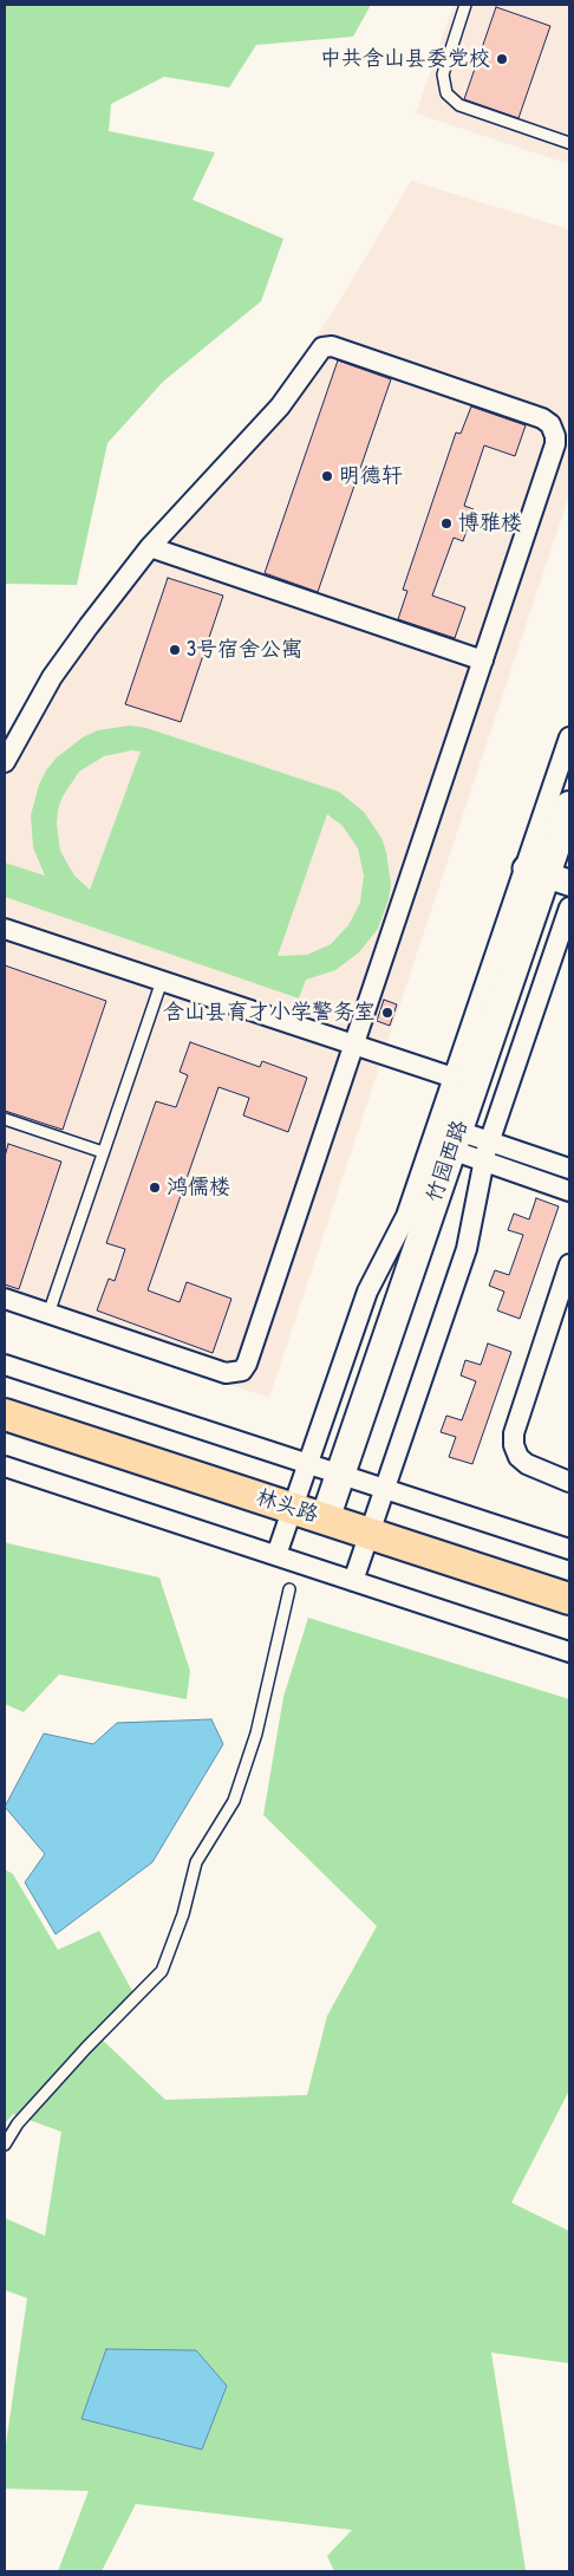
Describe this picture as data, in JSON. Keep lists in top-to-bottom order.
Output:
{
  "streets": {
    "main road": ["竹园西路", "林头路"]
  },
  "crossings": [
    ["竹园西路", "林头路"]
  ],
  "places": [
    "中共含山县委党校",
    "明德轩",
    "博雅楼",
    "3号宿舍公寓",
    "含山县育才小学警务室",
    "鸿儒楼"
  ]
}
